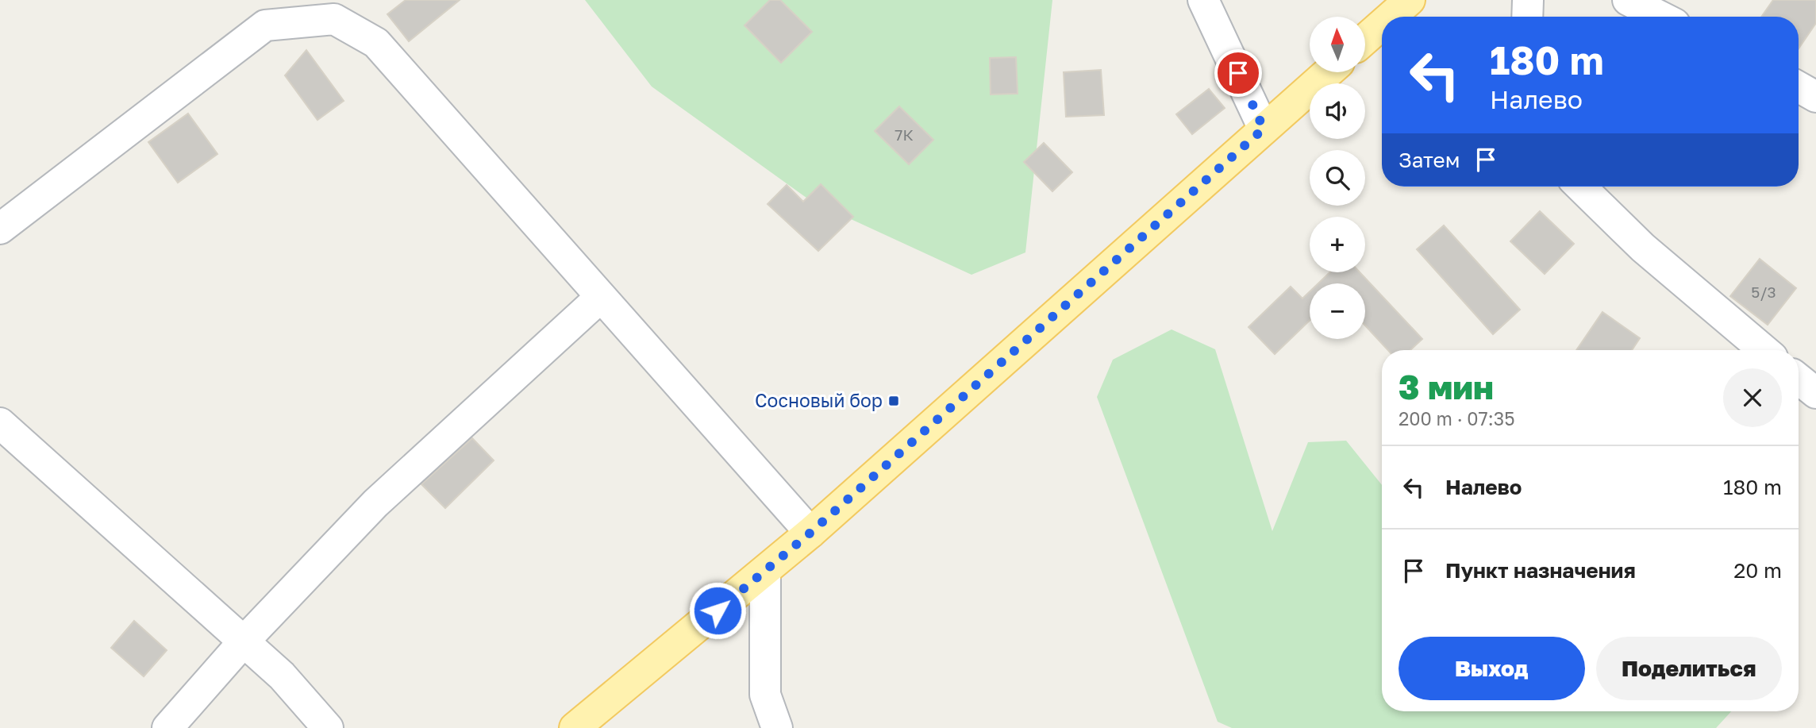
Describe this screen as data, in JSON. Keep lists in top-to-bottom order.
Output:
{
  "places": {
    "transit": ["Сосновый бор"]
  },
  "house_numbers": ["7К", "5/3"],
  "north": "top",
  "page": {
    "map_buttons": ["+", "−"],
    "turn": ["180 m", "Налево"],
    "then": "Затем",
    "heading": ["3 мин", "200 m · 07:35"],
    "list": [
      {
        "name": "Налево",
        "value": "180 m"
      },
      {
        "name": "Пункт назначения",
        "value": "20 m"
      }
    ],
    "buttons": ["Выход", "Поделиться"]
  }
}
